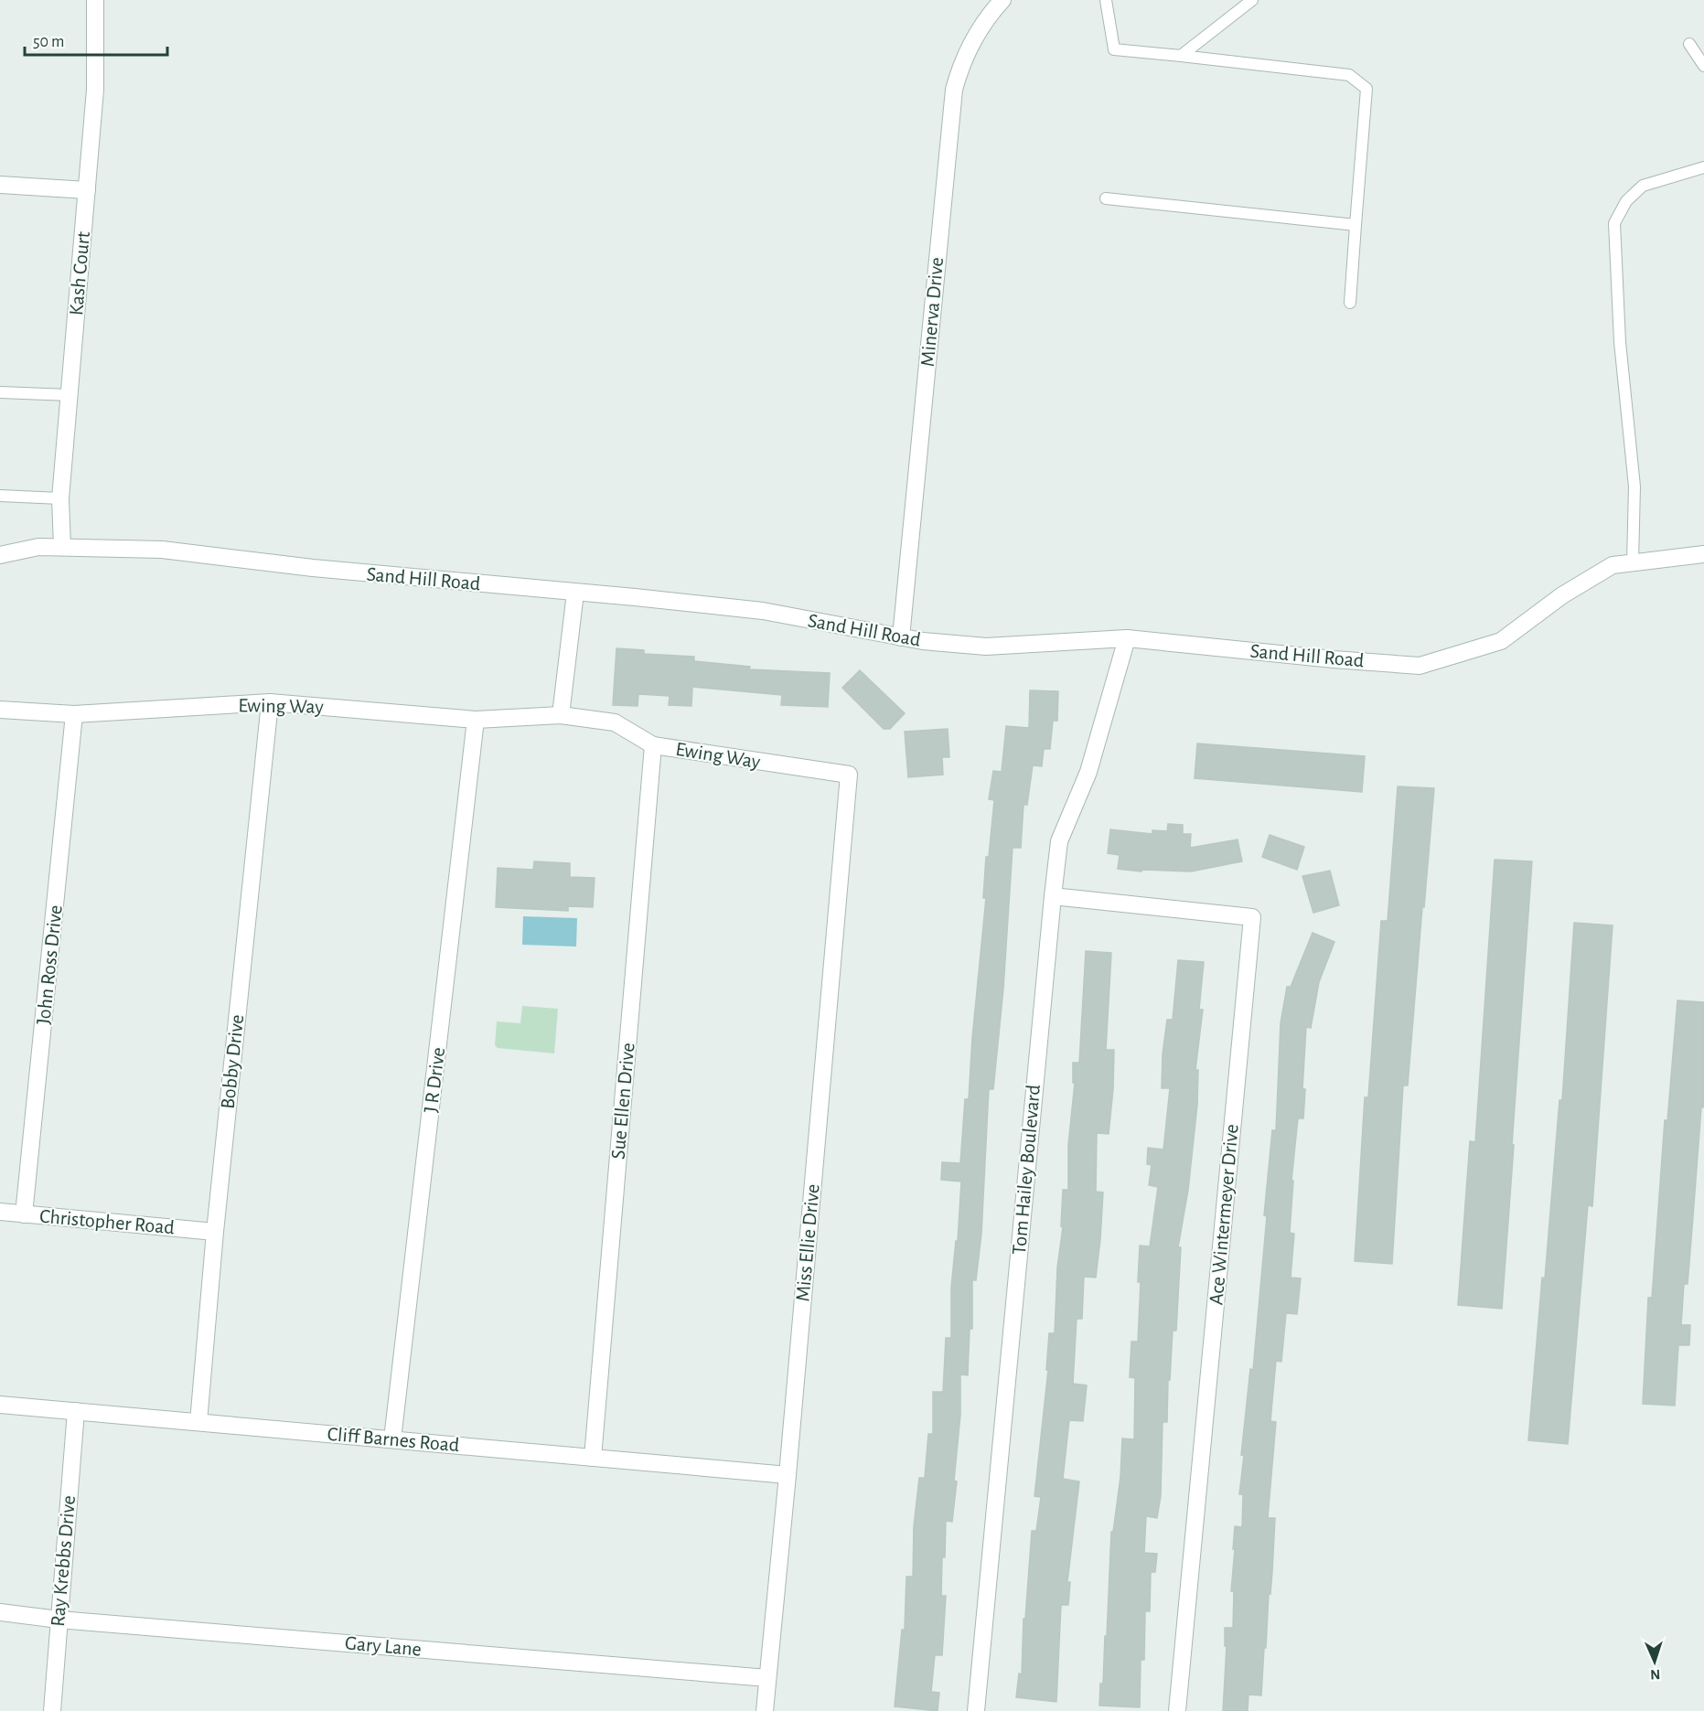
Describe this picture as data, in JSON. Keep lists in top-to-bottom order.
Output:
{
  "streets": {
    "street": [
      "Kash Court",
      "Minerva Drive",
      "Sand Hill Road",
      "Ewing Way",
      "John Ross Drive",
      "Bobby Drive",
      "J R Drive",
      "Sue Ellen Drive",
      "Tom Hailey Boulevard",
      "Ace Wintermeyer Drive",
      "Christopher Road",
      "Miss Ellie Drive",
      "Cliff Barnes Road",
      "Ray Krebbs Drive",
      "Gary Lane"
    ]
  },
  "crossings": [
    ["Kash Court", "Sand Hill Road"],
    ["Minerva Drive", "Sand Hill Road"],
    ["Sand Hill Road", "Tom Hailey Boulevard"],
    ["Ewing Way", "John Ross Drive"],
    ["Ewing Way", "Bobby Drive"],
    ["Ewing Way", "J R Drive"],
    ["Ewing Way", "Sue Ellen Drive"],
    ["Ewing Way", "Miss Ellie Drive"],
    ["John Ross Drive", "Christopher Road"],
    ["Bobby Drive", "Christopher Road"],
    ["Bobby Drive", "Cliff Barnes Road"],
    ["J R Drive", "Cliff Barnes Road"],
    ["Sue Ellen Drive", "Cliff Barnes Road"],
    ["Tom Hailey Boulevard", "Ace Wintermeyer Drive"],
    ["Miss Ellie Drive", "Cliff Barnes Road"],
    ["Miss Ellie Drive", "Gary Lane"],
    ["Cliff Barnes Road", "Ray Krebbs Drive"],
    ["Ray Krebbs Drive", "Gary Lane"]
  ],
  "scale_bar": "50 m",
  "north": "bottom"
}
